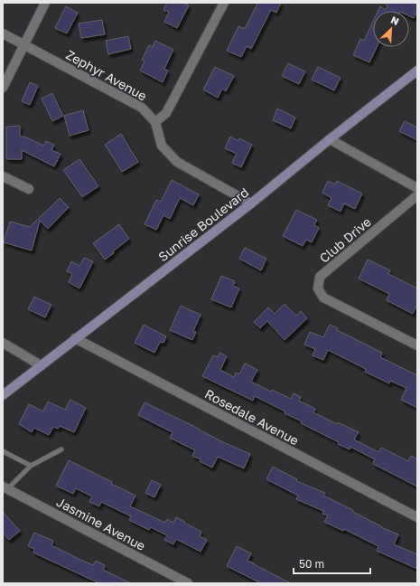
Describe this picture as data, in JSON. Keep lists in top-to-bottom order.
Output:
{
  "streets": {
    "street": [
      "Zephyr Avenue",
      "Sunrise Boulevard",
      "Club Drive",
      "Rosedale Avenue",
      "Jasmine Avenue"
    ]
  },
  "crossings": [
    ["Zephyr Avenue", "Sunrise Boulevard"],
    ["Sunrise Boulevard", "Rosedale Avenue"]
  ],
  "scale_bar": "50 m",
  "north": "top right"
}
